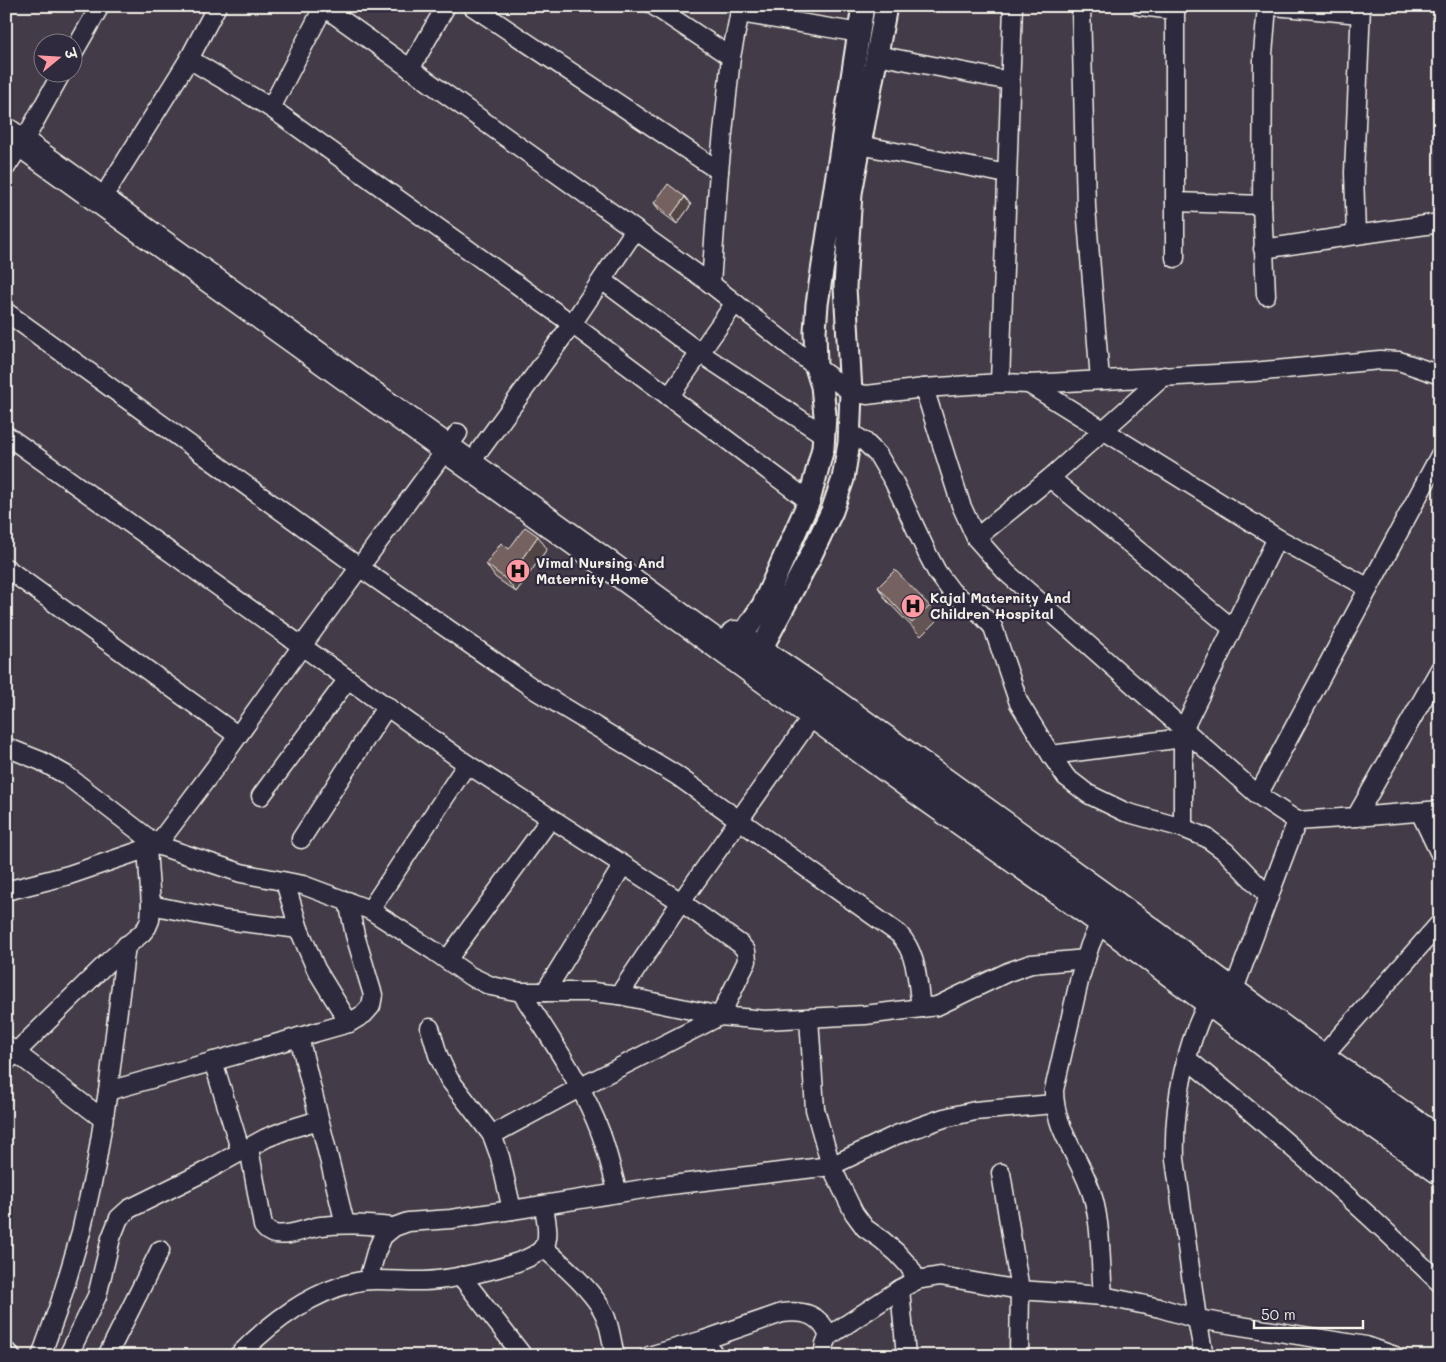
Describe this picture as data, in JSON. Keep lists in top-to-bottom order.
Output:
{
  "places": {
    "hospital": ["Vimal Nursing And Maternity Home", "Kajal Maternity And Children Hospital"]
  },
  "scale_bar": "50 m",
  "north": "right"
}
